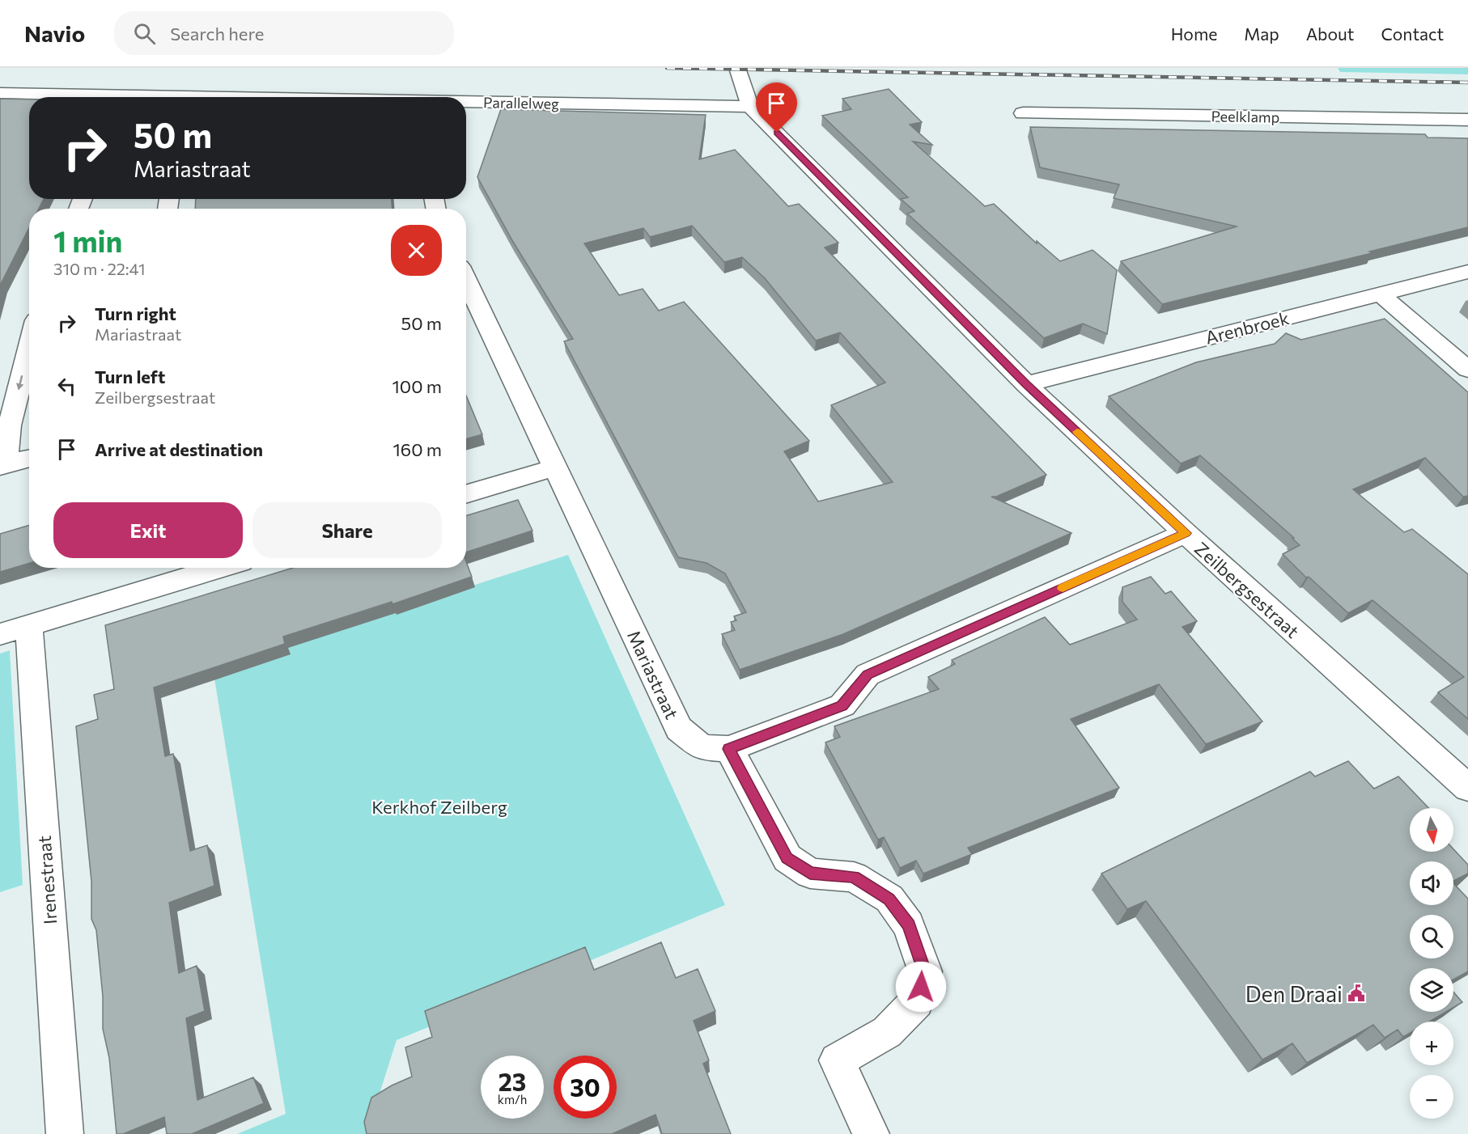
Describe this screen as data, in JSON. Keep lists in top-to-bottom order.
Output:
{
  "streets": {
    "street": [
      "Parallelweg",
      "Peelklamp",
      "Arenbroek",
      "Zeilbergsestraat",
      "Mariastraat",
      "Irenestraat"
    ]
  },
  "crossings": [
    ["Parallelweg", "Zeilbergsestraat"],
    ["Arenbroek", "Zeilbergsestraat"],
    ["Zeilbergsestraat", "Mariastraat"]
  ],
  "parks": ["Kerkhof Zeilberg"],
  "places": {
    "public building": ["Den Draai"]
  },
  "north": "bottom",
  "page": {
    "header": "Navio",
    "search": "Search here",
    "nav": [
      "Home",
      "Map",
      "About",
      "Contact"
    ],
    "turn": ["50 m", "Mariastraat"],
    "heading": ["1 min", "310 m · 22:41"],
    "list": [
      {
        "name": "Turn right",
        "note": "Mariastraat",
        "value": "50 m"
      },
      {
        "name": "Turn left",
        "note": "Zeilbergsestraat",
        "value": "100 m"
      },
      {
        "name": "Arrive at destination",
        "value": "160 m"
      }
    ],
    "buttons": ["Exit", "Share"],
    "map_buttons": ["+", "−"],
    "speed": "23 km/h",
    "limit": "30"
  }
}
